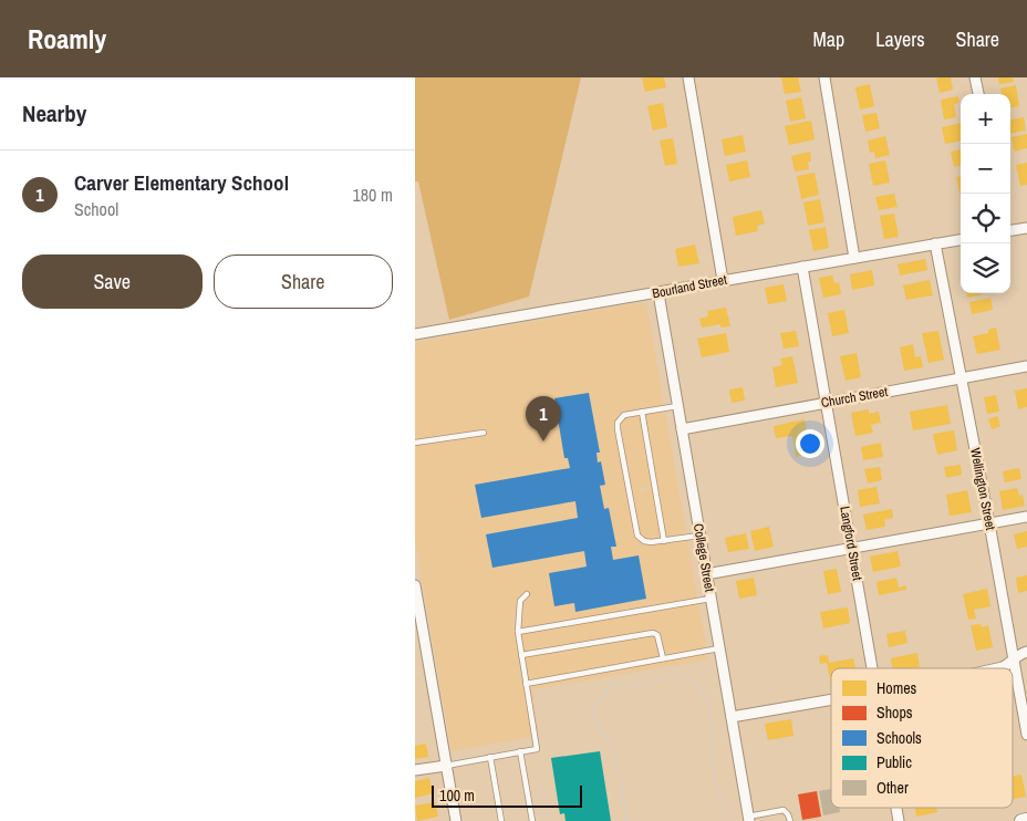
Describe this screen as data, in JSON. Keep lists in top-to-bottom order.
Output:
{
  "streets": {
    "street": [
      "Bourland Street",
      "Church Street",
      "Wellington Street",
      "Langford Street",
      "College Street"
    ]
  },
  "crossings": [
    ["Bourland Street", "Wellington Street"],
    ["Bourland Street", "Langford Street"],
    ["Bourland Street", "College Street"],
    ["Church Street", "Wellington Street"],
    ["Church Street", "Langford Street"],
    ["Church Street", "College Street"]
  ],
  "legend": [
    "Homes",
    "Shops",
    "Schools",
    "Public",
    "Other"
  ],
  "scale_bar": "100 m",
  "page": {
    "header": "Roamly",
    "nav": ["Map", "Layers", "Share"],
    "heading": "Nearby",
    "map_buttons": ["+", "−"],
    "list": [
      {
        "mark": "1",
        "name": "Carver Elementary School",
        "note": "School",
        "value": "180 m"
      }
    ],
    "buttons": ["Save", "Share"],
    "pins": "1",
    "scale": "100 m"
  }
}
